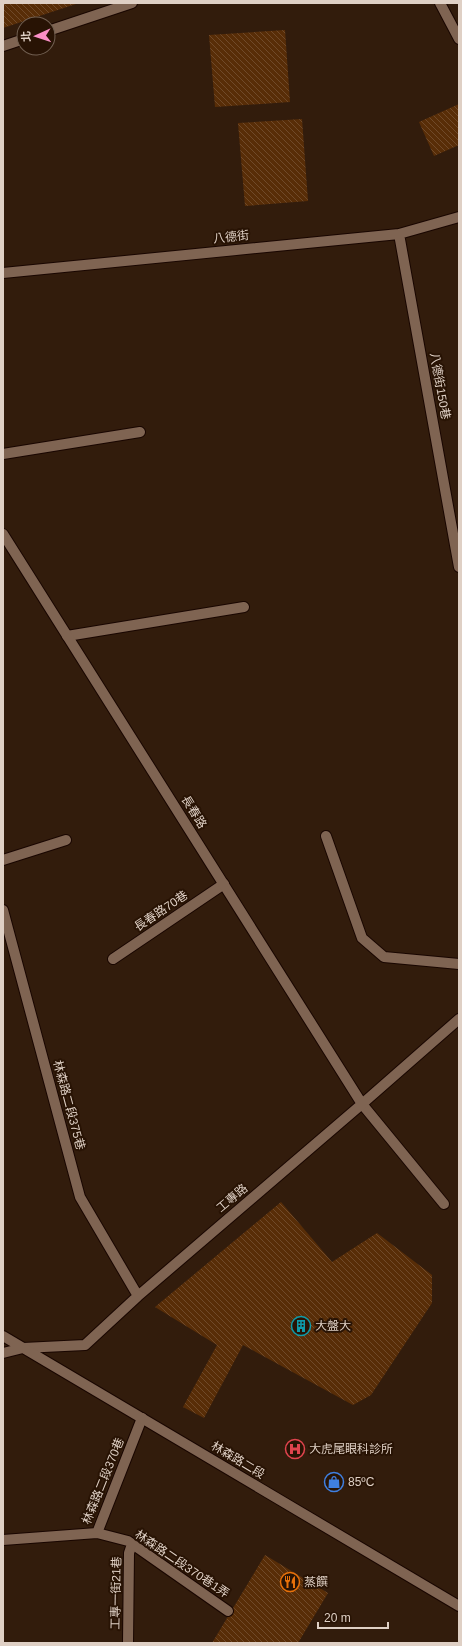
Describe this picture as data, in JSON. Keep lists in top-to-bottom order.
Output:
{
  "streets": {
    "street": [
      "八德街",
      "八德街150巷",
      "長春路",
      "長春路70巷",
      "林森路二段375巷",
      "工專路",
      "林森路二段",
      "林森路二段370巷",
      "林森路二段370巷1弄",
      "工專一街21巷"
    ]
  },
  "crossings": [
    ["八德街", "八德街150巷"],
    ["長春路", "長春路70巷"],
    ["長春路", "工專路"],
    ["林森路二段375巷", "工專路"],
    ["工專路", "林森路二段"],
    ["林森路二段", "林森路二段370巷"],
    ["林森路二段370巷", "林森路二段370巷1弄"],
    ["林森路二段370巷1弄", "工專一街21巷"]
  ],
  "places": {
    "building": ["大盤大"],
    "hospital": ["大虎尾眼科診所"],
    "shop": ["85ºC"],
    "restaurant": ["蒸饌"]
  },
  "scale_bar": "20 m",
  "north": "left"
}
